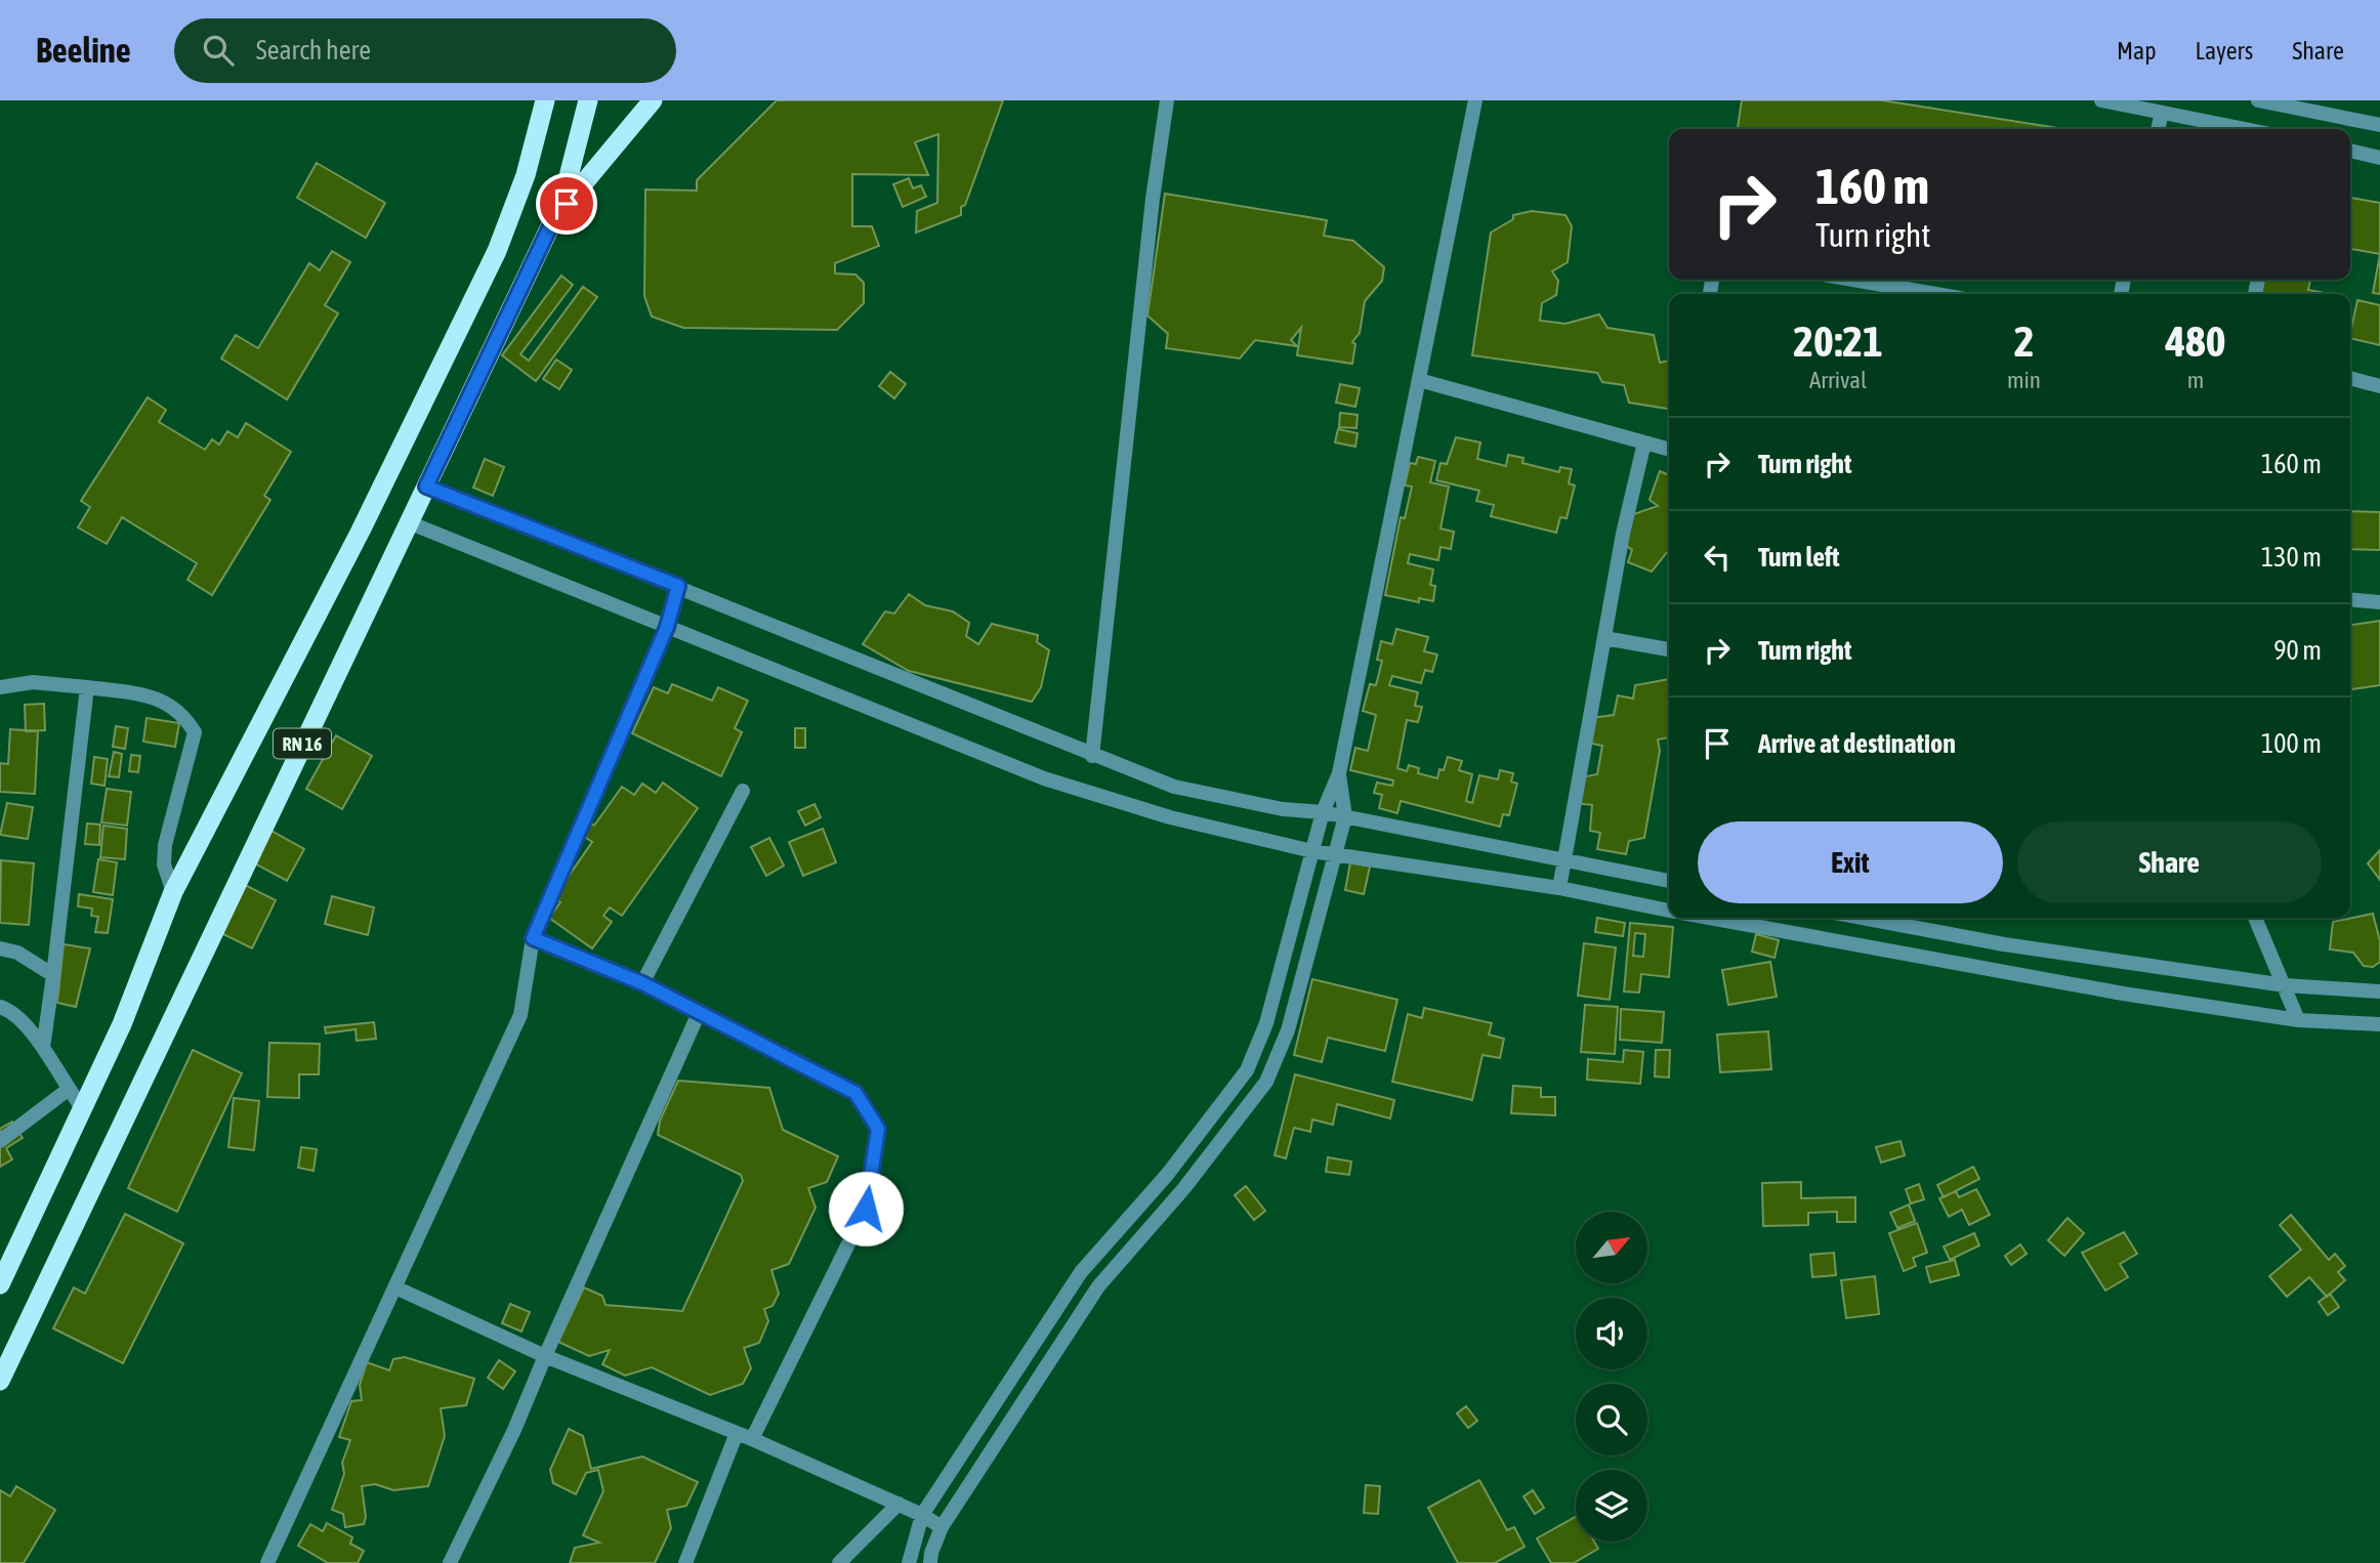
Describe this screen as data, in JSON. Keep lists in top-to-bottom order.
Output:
{
  "streets": {
    "highway": ["RN 16"]
  },
  "north": "top right",
  "page": {
    "header": "Beeline",
    "search": "Search here",
    "nav": ["Map", "Layers", "Share"],
    "turn": ["160 m", "Turn right"],
    "eta": [
      "20:21",
      "Arrival",
      "2",
      "min",
      "480",
      "m"
    ],
    "list": [
      {
        "name": "Turn right",
        "value": "160 m"
      },
      {
        "name": "Turn left",
        "value": "130 m"
      },
      {
        "name": "Turn right",
        "value": "90 m"
      },
      {
        "name": "Arrive at destination",
        "value": "100 m"
      }
    ],
    "buttons": ["Exit", "Share"]
  }
}
